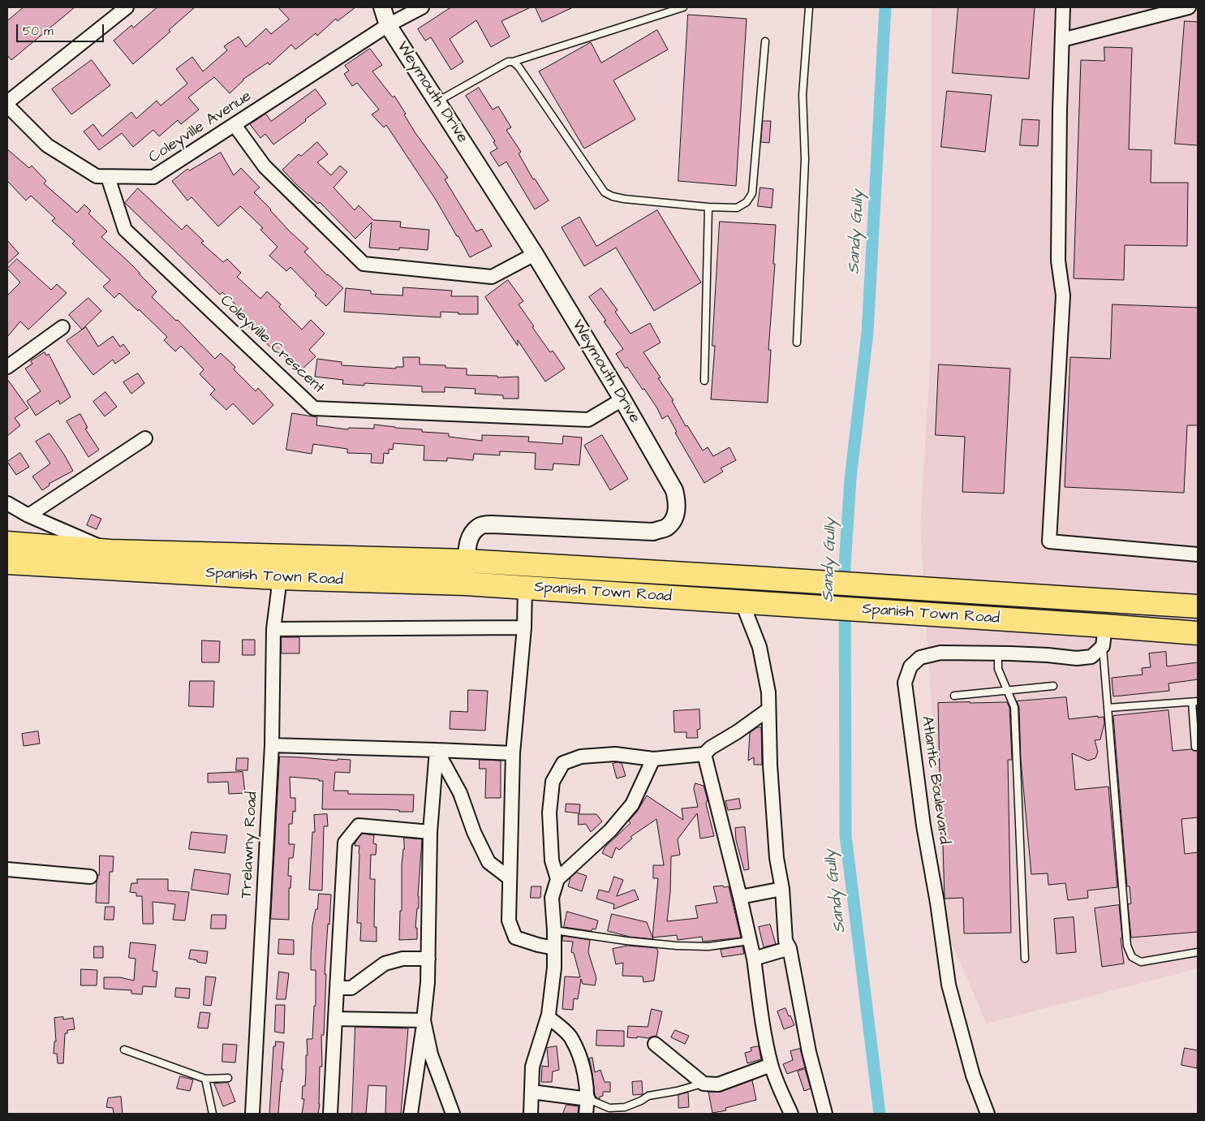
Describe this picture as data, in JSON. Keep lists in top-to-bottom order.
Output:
{
  "streets": {
    "highway": ["Spanish Town Road"],
    "street": [
      "Weymouth Drive",
      "Coleyville Avenue",
      "Coleyville Crescent",
      "Atlantic Boulevard",
      "Trelawny Road"
    ]
  },
  "crossings": [
    ["Weymouth Drive", "Coleyville Avenue"],
    ["Weymouth Drive", "Coleyville Crescent"],
    ["Weymouth Drive", "Spanish Town Road"],
    ["Coleyville Avenue", "Coleyville Crescent"],
    ["Spanish Town Road", "Atlantic Boulevard"],
    ["Spanish Town Road", "Trelawny Road"]
  ],
  "water": ["Sandy Gully"],
  "scale_bar": "50 m"
}
